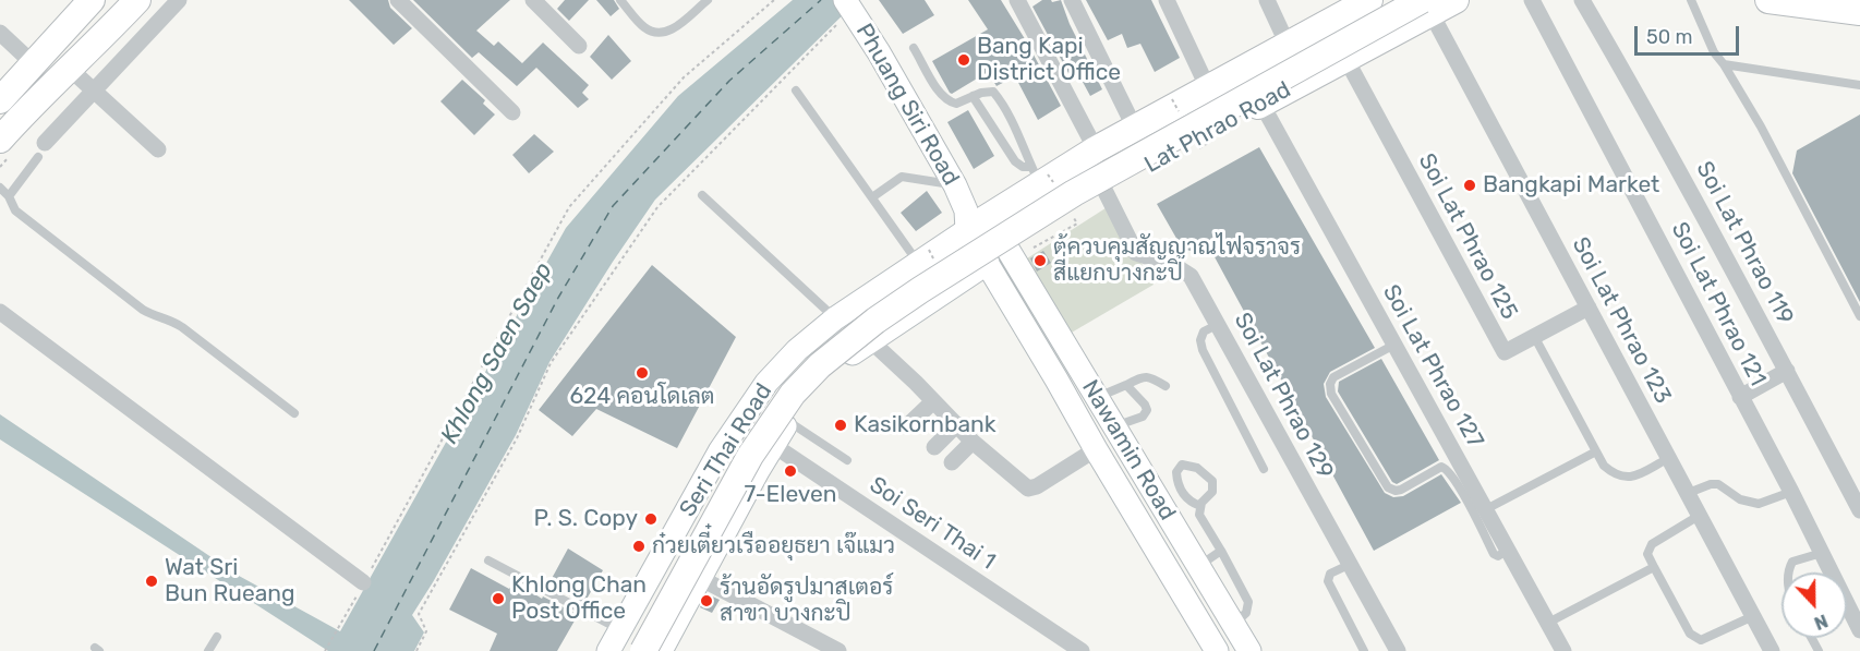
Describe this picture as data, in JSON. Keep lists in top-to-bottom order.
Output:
{
  "streets": {
    "main road": [
      "Phuang Siri Road",
      "Lat Phrao Road",
      "Seri Thai Road",
      "Nawamin Road"
    ],
    "street": [
      "Soi Lat Phrao 125",
      "Soi Lat Phrao 119",
      "Soi Lat Phrao 121",
      "Soi Lat Phrao 123",
      "Soi Lat Phrao 127",
      "Soi Lat Phrao 129",
      "Soi Seri Thai 1"
    ]
  },
  "crossings": [
    ["Phuang Siri Road", "Lat Phrao Road"],
    ["Phuang Siri Road", "Seri Thai Road"],
    ["Phuang Siri Road", "Nawamin Road"],
    ["Lat Phrao Road", "Soi Lat Phrao 125"],
    ["Lat Phrao Road", "Soi Lat Phrao 123"],
    ["Lat Phrao Road", "Soi Lat Phrao 127"],
    ["Lat Phrao Road", "Soi Lat Phrao 129"],
    ["Lat Phrao Road", "Seri Thai Road"],
    ["Lat Phrao Road", "Nawamin Road"],
    ["Soi Lat Phrao 125", "Soi Lat Phrao 123"],
    ["Seri Thai Road", "Nawamin Road"],
    ["Seri Thai Road", "Soi Seri Thai 1"]
  ],
  "water": ["Khlong Saen Saep"],
  "places": [
    "Bang Kapi District Office",
    "Bangkapi Market",
    "ตู้ควบคุมสัญญาณไฟจราจร สี่แยกบางกะปิ",
    "624 คอนโดเลต",
    "Kasikornbank",
    "7-Eleven",
    "P. S. Copy",
    "ก๋วยเตี๋ยวเรืออยุธยา เจ๊แมว",
    "Wat Sri Bun Rueang",
    "Khlong Chan Post Office",
    "ร้านอัดรูปมาสเตอร์ สาขา บางกะปิ"
  ],
  "scale_bar": "50 m",
  "north": "bottom"
}
